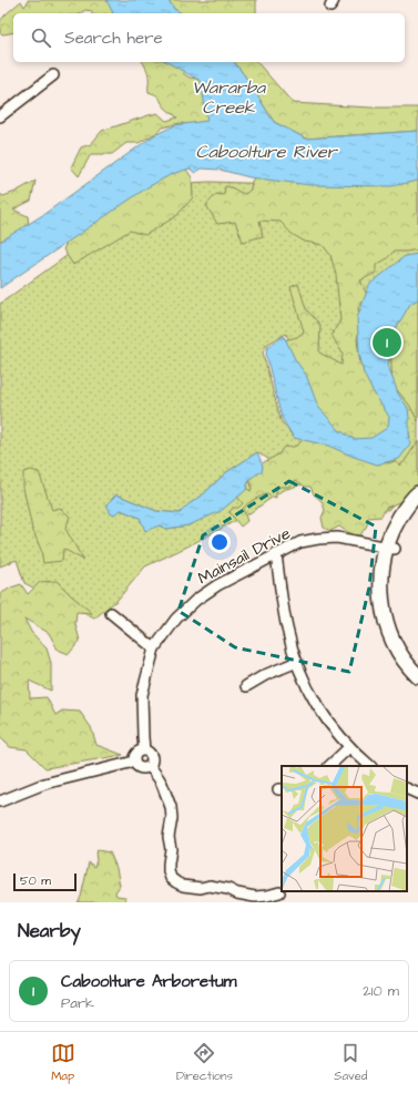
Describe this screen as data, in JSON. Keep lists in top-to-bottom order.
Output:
{
  "streets": {
    "street": ["Mainsail Drive"]
  },
  "water": ["Wararba Creek", "Caboolture River"],
  "scale_bar": "50 m",
  "page": {
    "search": "Search here",
    "pins": "1",
    "scale": "50 m",
    "heading": "Nearby",
    "list": [
      {
        "mark": "1",
        "name": "Caboolture Arboretum",
        "note": "Park",
        "value": "210 m"
      }
    ],
    "nav": ["Map", "Directions", "Saved"]
  }
}
